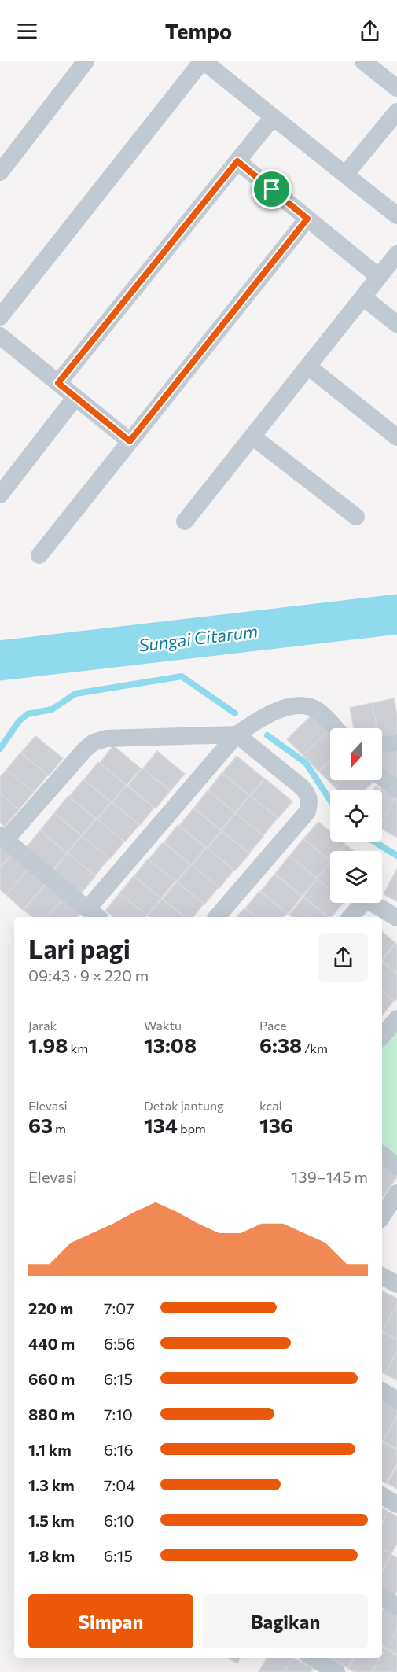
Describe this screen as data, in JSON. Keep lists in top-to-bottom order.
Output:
{
  "water": ["Sungai Citarum"],
  "north": "bottom",
  "page": {
    "header": "Tempo",
    "heading": ["Lari pagi", "09:43 · 9 × 220 m"],
    "stats": [
      ["Jarak", "1.98 km"],
      ["Waktu", "13:08"],
      ["Pace", "6:38 /km"],
      ["Elevasi", "63 m"],
      ["Detak jantung", "134 bpm"],
      ["kcal", "136"]
    ],
    "chart": ["Elevasi", "139–145 m"],
    "list": [
      {
        "name": "220 m",
        "note": "7:07"
      },
      {
        "name": "440 m",
        "note": "6:56"
      },
      {
        "name": "660 m",
        "note": "6:15"
      },
      {
        "name": "880 m",
        "note": "7:10"
      },
      {
        "name": "1.1 km",
        "note": "6:16"
      },
      {
        "name": "1.3 km",
        "note": "7:04"
      },
      {
        "name": "1.5 km",
        "note": "6:10"
      },
      {
        "name": "1.8 km",
        "note": "6:15"
      }
    ],
    "buttons": ["Simpan", "Bagikan"]
  }
}
